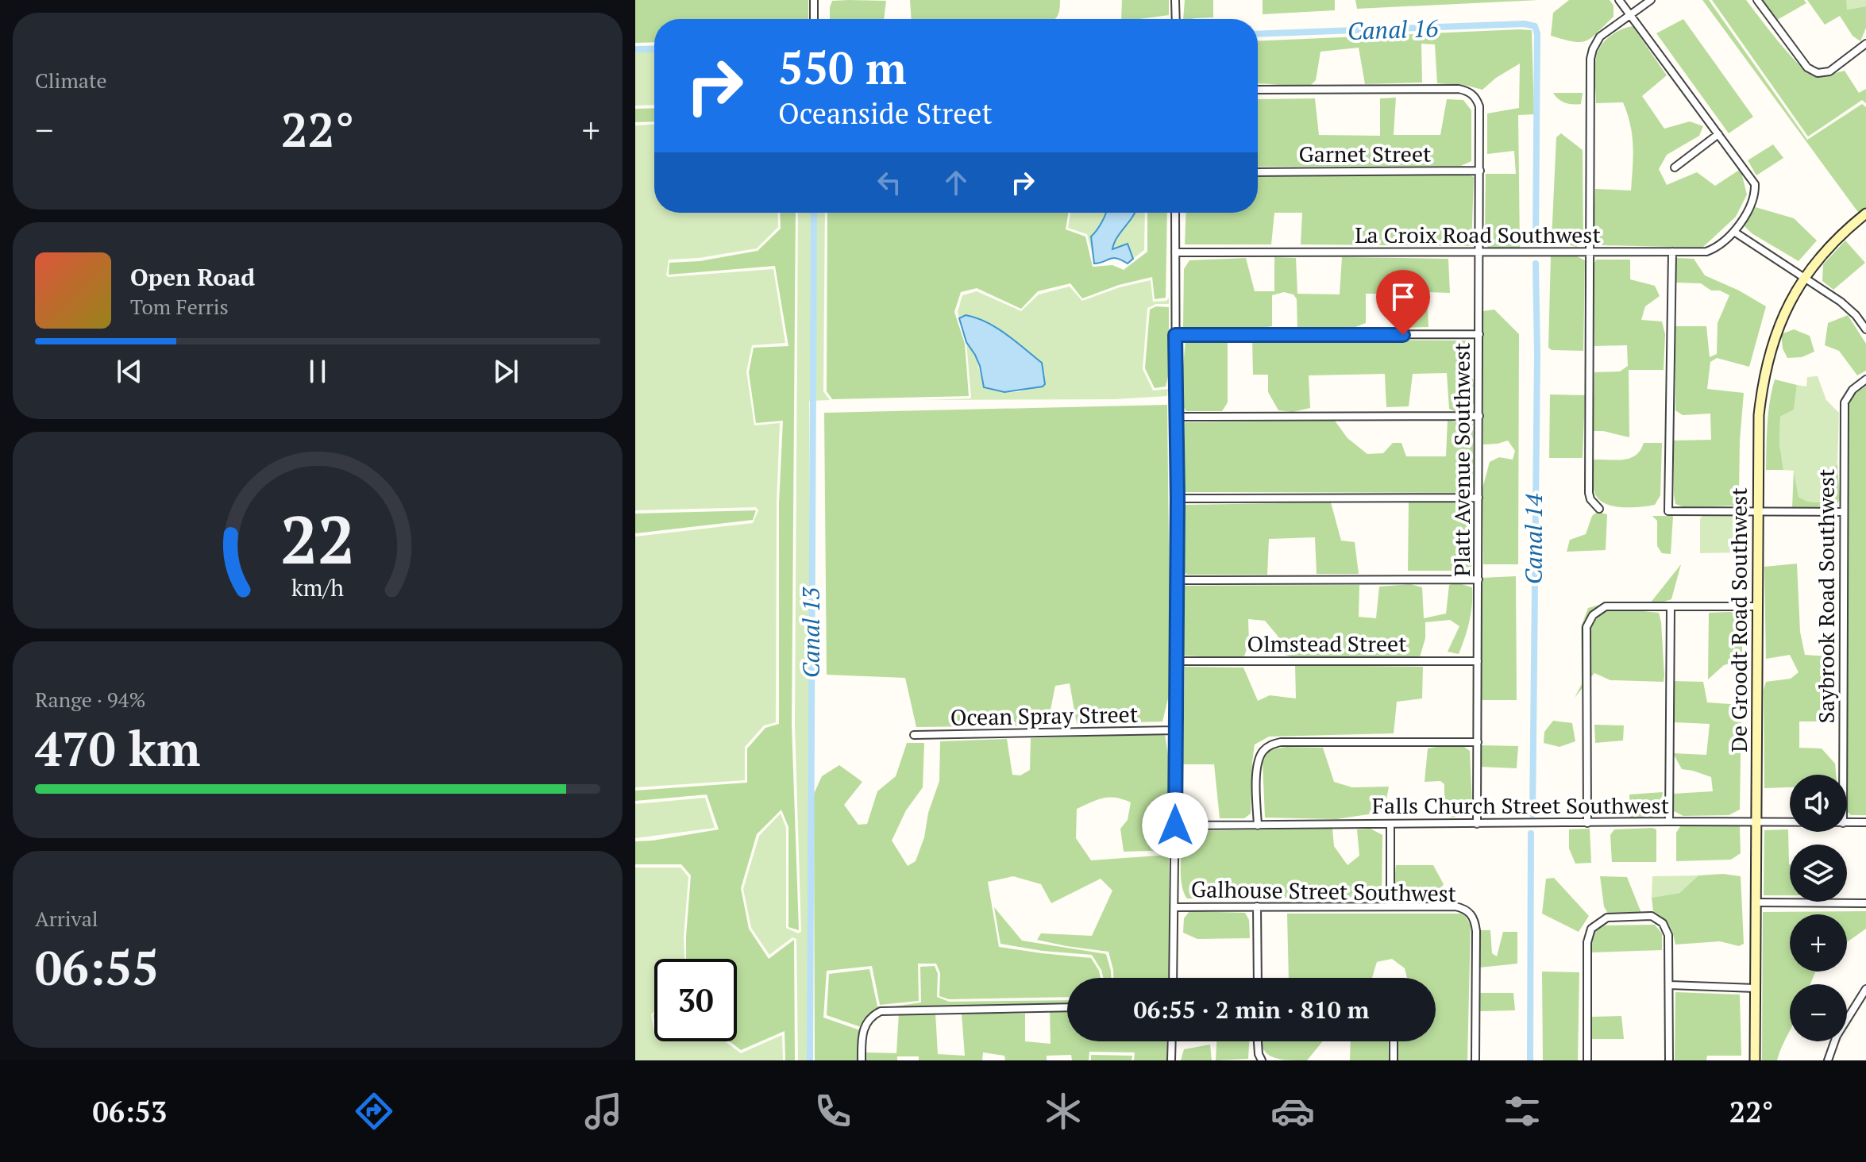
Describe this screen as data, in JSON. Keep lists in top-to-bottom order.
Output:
{
  "streets": {
    "street": [
      "Garnet Street",
      "La Croix Road Southwest",
      "Platt Avenue Southwest",
      "Saybrook Road Southwest",
      "De Groodt Road Southwest",
      "Olmstead Street",
      "Ocean Spray Street",
      "Falls Church Street Southwest",
      "Galhouse Street Southwest"
    ]
  },
  "crossings": [
    ["Garnet Street", "Platt Avenue Southwest"],
    ["La Croix Road Southwest", "Platt Avenue Southwest"],
    ["Platt Avenue Southwest", "Olmstead Street"],
    ["Platt Avenue Southwest", "Falls Church Street Southwest"],
    ["De Groodt Road Southwest", "Falls Church Street Southwest"]
  ],
  "water": ["Canal 16", "Canal 14", "Canal 13"],
  "page": {
    "tile": [
      "Climate",
      ["Range · 94%", "470 km"],
      ["Arrival", "06:55"]
    ],
    "turn": ["550 m", "Oceanside Street"],
    "heat": ["−", "22°", "+"],
    "song": ["Open Road", "Tom Ferris"],
    "map_buttons": ["+", "−"],
    "limit": "30",
    "trip": "06:55 · 2 min · 810 m",
    "tabs": ["06:53", "22°"],
    "gauge": ["22", "km/h"]
  }
}
